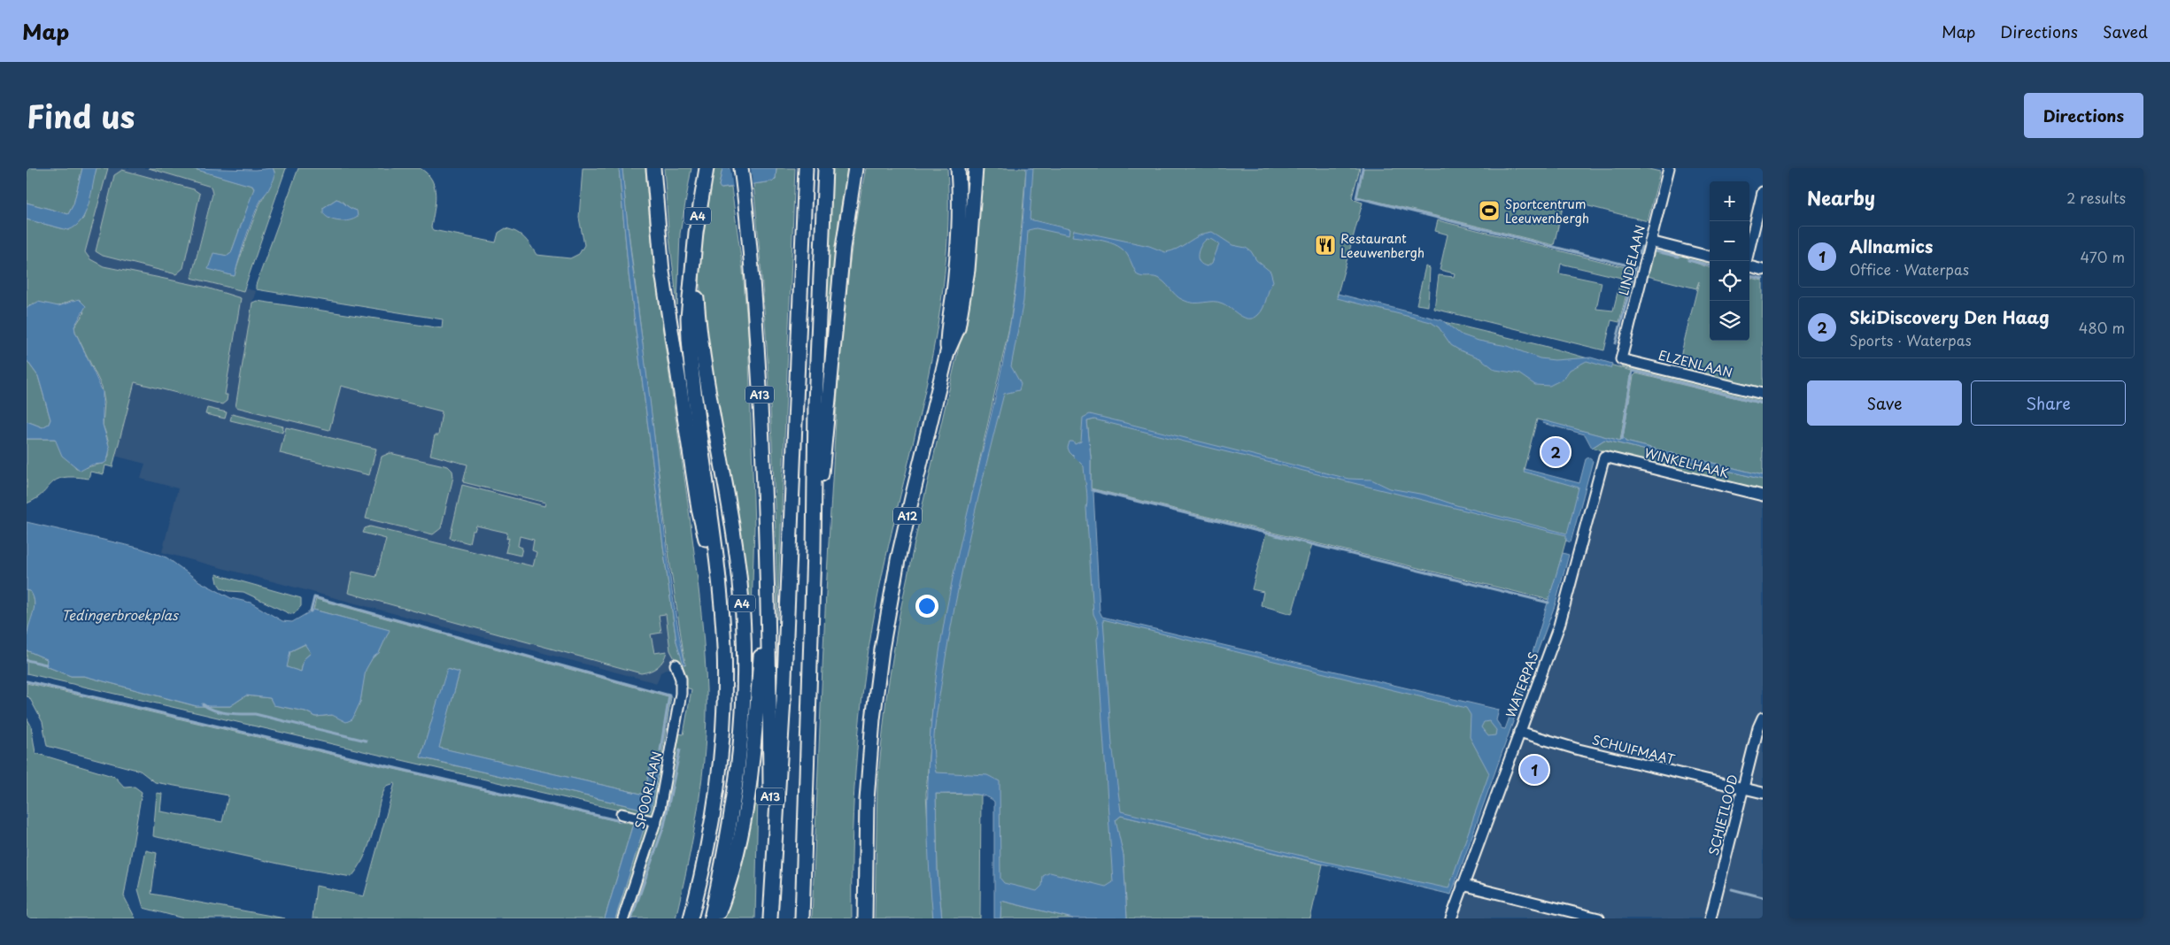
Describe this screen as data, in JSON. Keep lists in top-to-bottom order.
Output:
{
  "streets": {
    "highway": ["A4", "A13", "A12"],
    "street": [
      "LINDELAAN",
      "ELZENLAAN",
      "WINKELHAAK",
      "WATERPAS",
      "SCHUIFMAAT",
      "SPOORLAAN",
      "SCHIETLOOD"
    ]
  },
  "crossings": [
    ["A4", "A13"],
    ["LINDELAAN", "ELZENLAAN"],
    ["WINKELHAAK", "WATERPAS"],
    ["WATERPAS", "SCHUIFMAAT"],
    ["SCHUIFMAAT", "SCHIETLOOD"]
  ],
  "water": ["Tedingerbroekplas"],
  "places": {
    "sports": ["Sportcentrum Leeuwenbergh"],
    "restaurant": ["Restaurant Leeuwenbergh"]
  },
  "page": {
    "header": "Map",
    "nav": ["Map", "Directions", "Saved"],
    "title": "Find us",
    "buttons": [
      "Directions",
      ["Save", "Share"]
    ],
    "heading": ["Nearby", "2 results"],
    "map_buttons": ["+", "−"],
    "list": [
      {
        "mark": "1",
        "name": "Allnamics",
        "note": "Office · Waterpas",
        "value": "470 m"
      },
      {
        "mark": "2",
        "name": "SkiDiscovery Den Haag",
        "note": "Sports · Waterpas",
        "value": "480 m"
      }
    ],
    "pins": ["2", "1"]
  }
}
